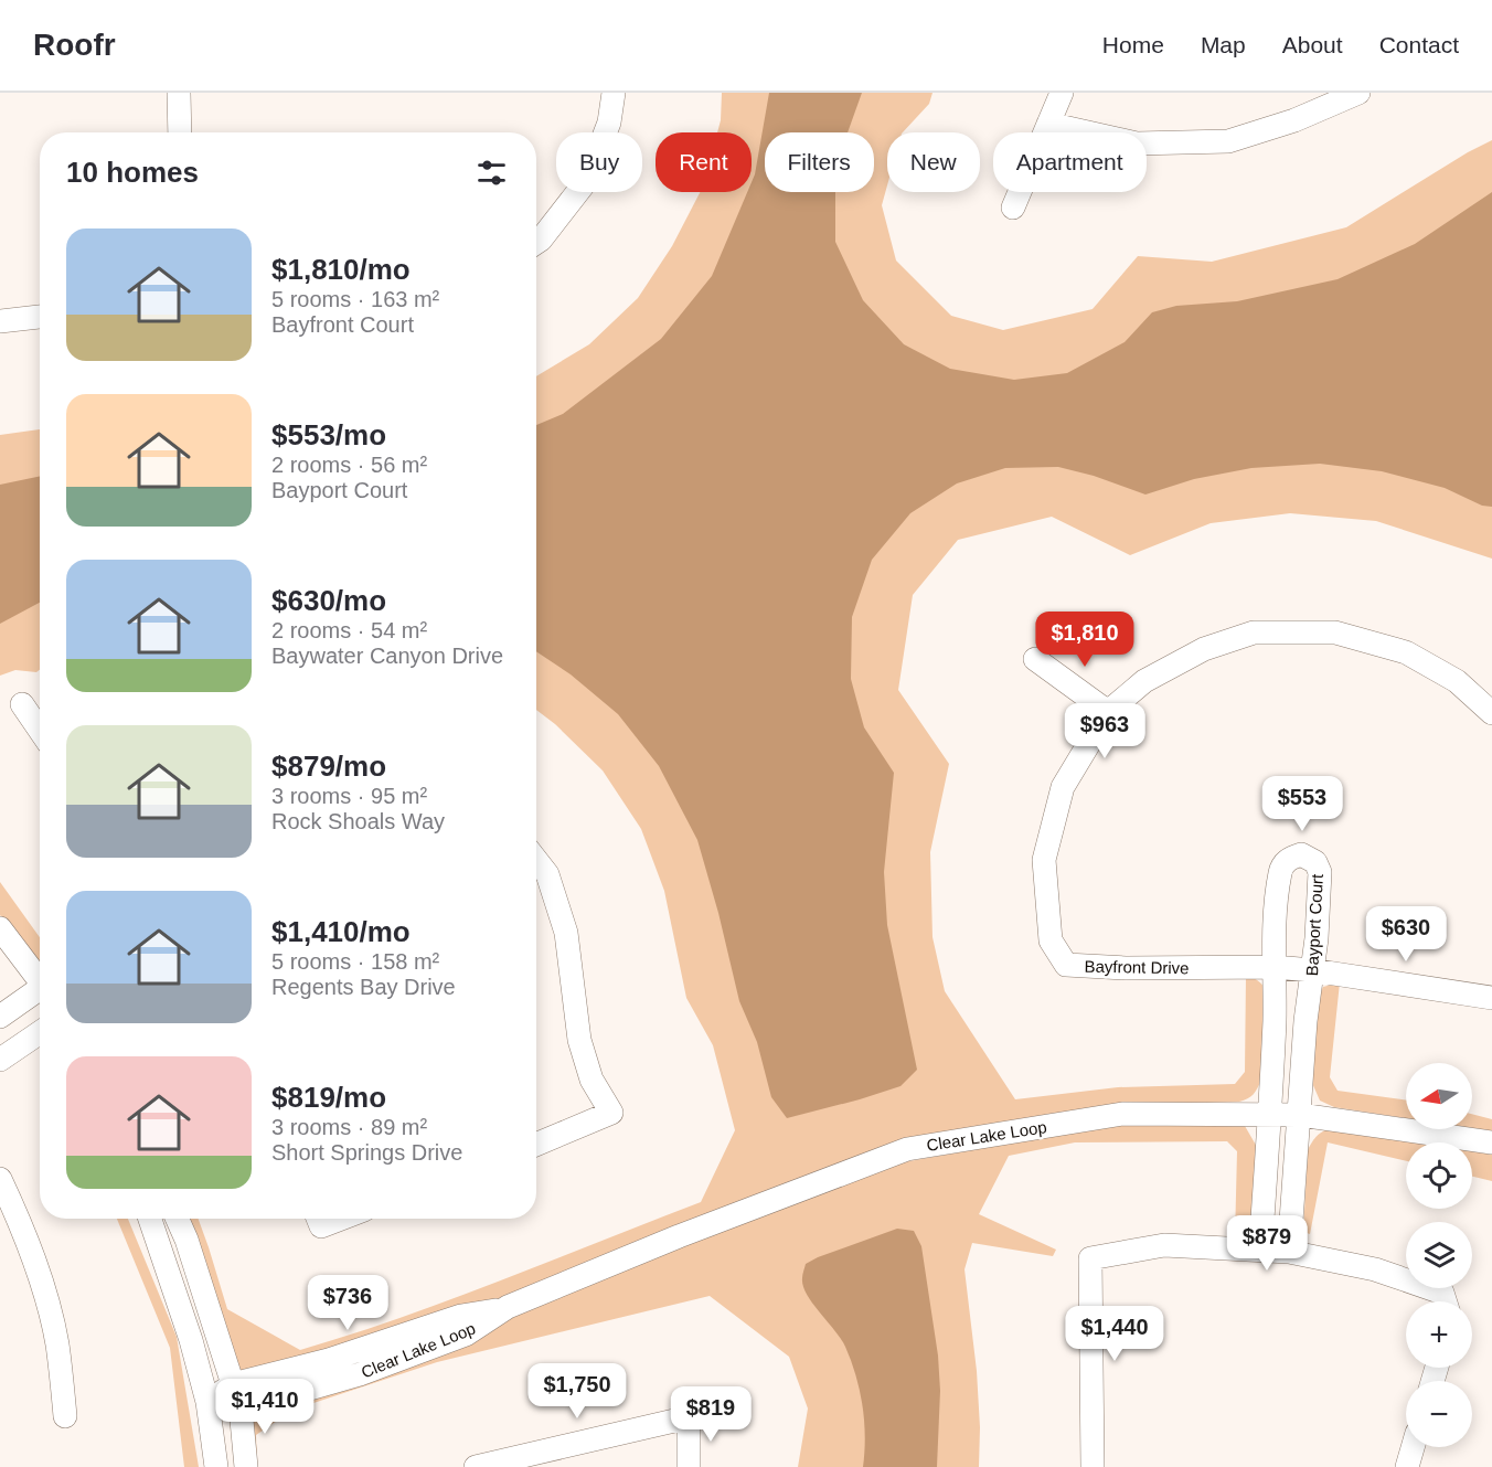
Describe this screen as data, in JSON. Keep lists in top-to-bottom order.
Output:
{
  "streets": {
    "street": ["Bayport Court", "Bayfront Drive", "Clear Lake Loop"]
  },
  "crossings": [
    ["Bayport Court", "Bayfront Drive"],
    ["Bayport Court", "Clear Lake Loop"]
  ],
  "north": "left",
  "page": {
    "header": "Roofr",
    "nav": [
      "Home",
      "Map",
      "About",
      "Contact"
    ],
    "chip": [
      "Buy",
      "Rent",
      "Filters",
      "New",
      "Apartment"
    ],
    "heading": "10 homes",
    "list": [
      {
        "name": "$1,810/mo",
        "note": "5 rooms · 163 m² · Bayfront Court"
      },
      {
        "name": "$553/mo",
        "note": "2 rooms · 56 m² · Bayport Court"
      },
      {
        "name": "$630/mo",
        "note": "2 rooms · 54 m² · Baywater Canyon Drive"
      },
      {
        "name": "$879/mo",
        "note": "3 rooms · 95 m² · Rock Shoals Way"
      },
      {
        "name": "$1,410/mo",
        "note": "5 rooms · 158 m² · Regents Bay Drive"
      },
      {
        "name": "$819/mo",
        "note": "3 rooms · 89 m² · Short Springs Drive"
      }
    ],
    "price": [
      "$1,810",
      "$963",
      "$553",
      "$630",
      "$879",
      "$736",
      "$1,440",
      "$1,750",
      "$1,410",
      "$819"
    ],
    "map_buttons": ["+", "−"]
  }
}
